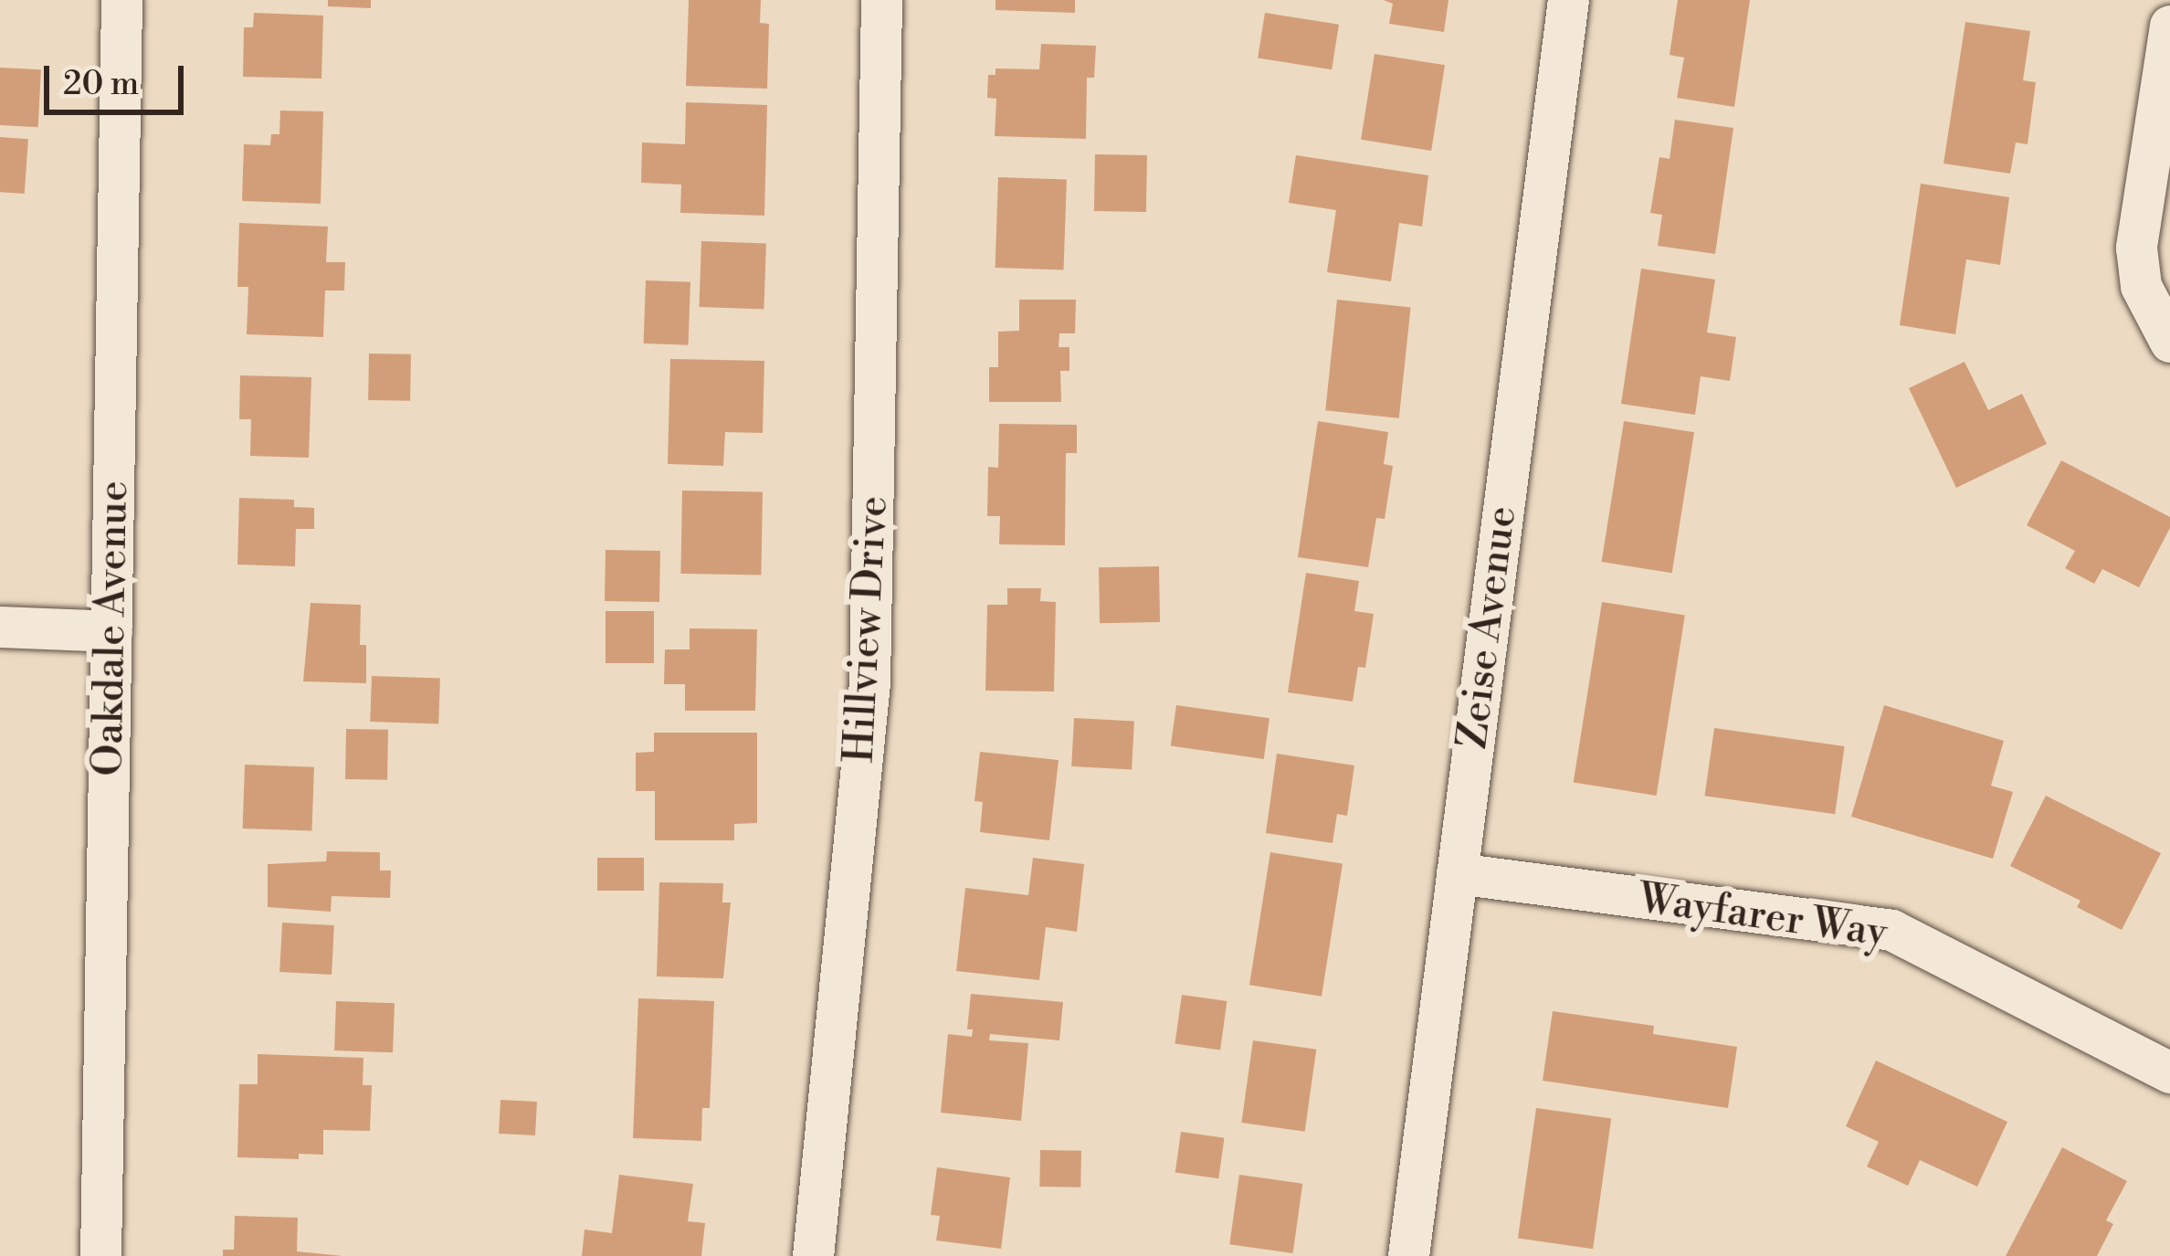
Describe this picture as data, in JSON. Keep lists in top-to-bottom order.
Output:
{
  "streets": {
    "street": [
      "Zeise Avenue",
      "Oakdale Avenue",
      "Hillview Drive",
      "Wayfarer Way"
    ]
  },
  "crossings": [
    ["Zeise Avenue", "Wayfarer Way"]
  ],
  "scale_bar": "20 m"
}
